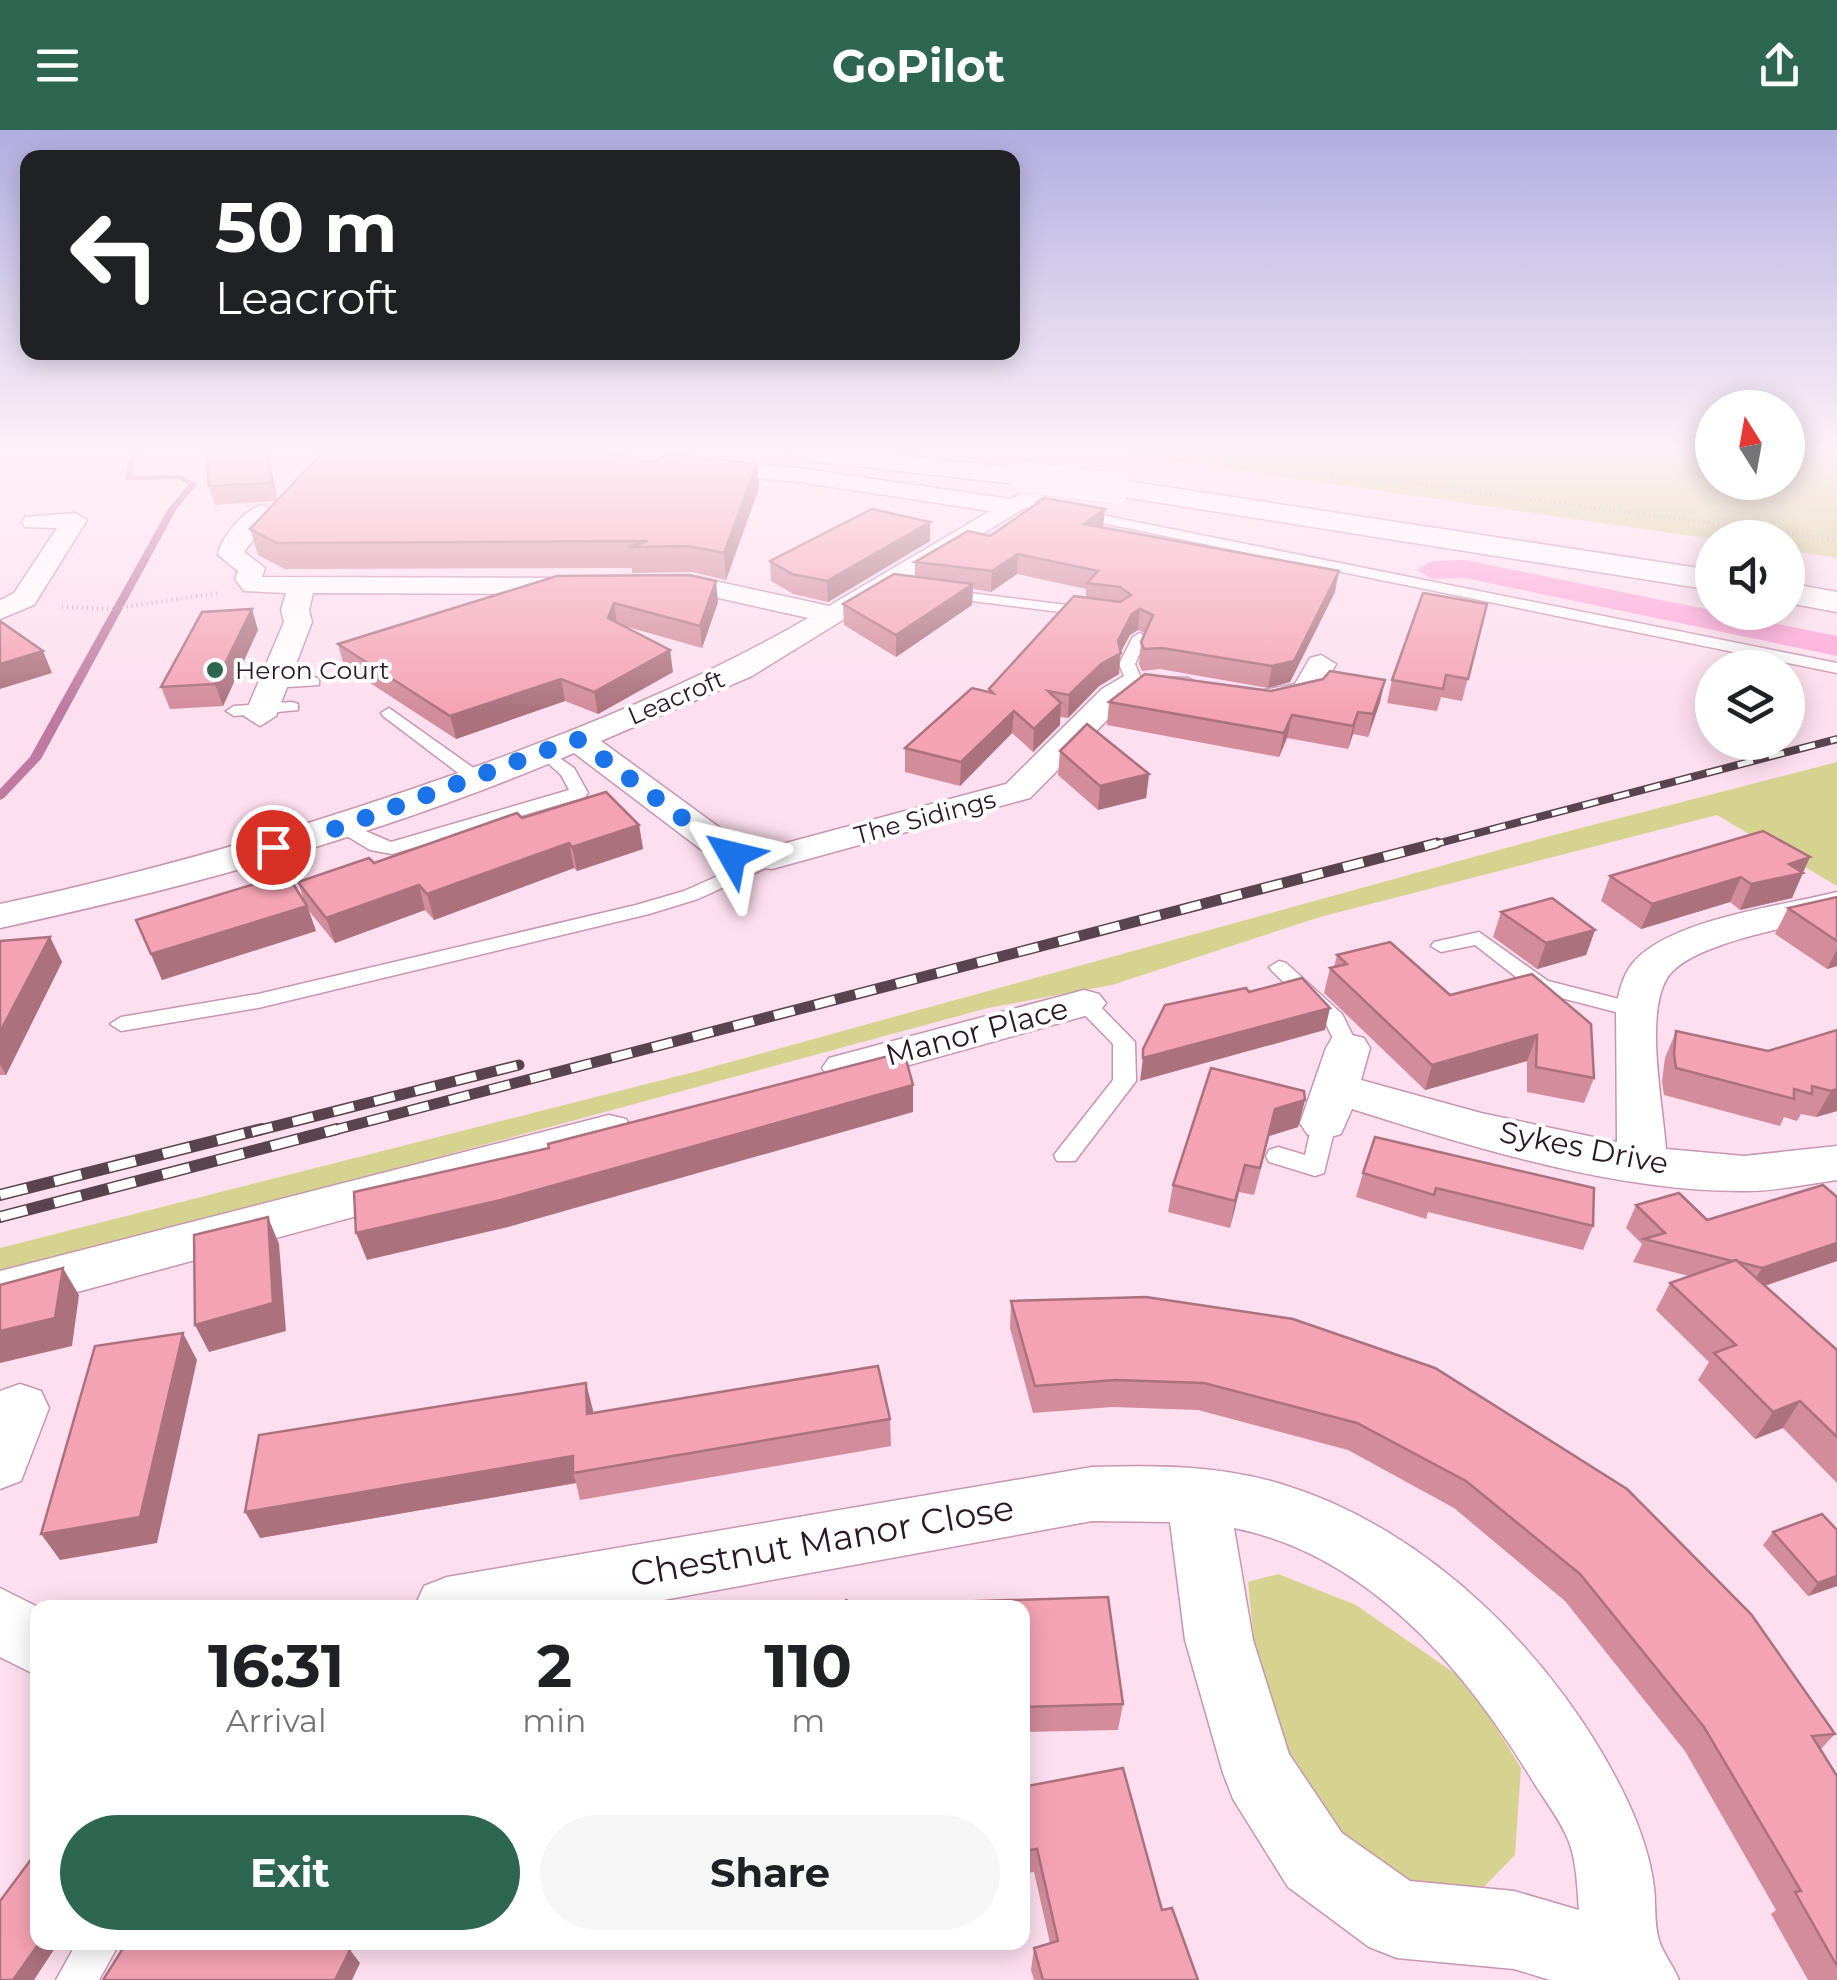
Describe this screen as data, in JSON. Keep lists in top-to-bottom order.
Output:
{
  "streets": {
    "street": [
      "Leacroft",
      "The Sidings",
      "Manor Place",
      "Sykes Drive",
      "Chestnut Manor Close"
    ]
  },
  "crossings": [
    ["Leacroft", "The Sidings"]
  ],
  "places": ["Heron Court"],
  "north": "top",
  "page": {
    "header": "GoPilot",
    "turn": ["50 m", "Leacroft"],
    "eta": [
      "16:31",
      "Arrival",
      "2",
      "min",
      "110",
      "m"
    ],
    "buttons": ["Exit", "Share"]
  }
}
